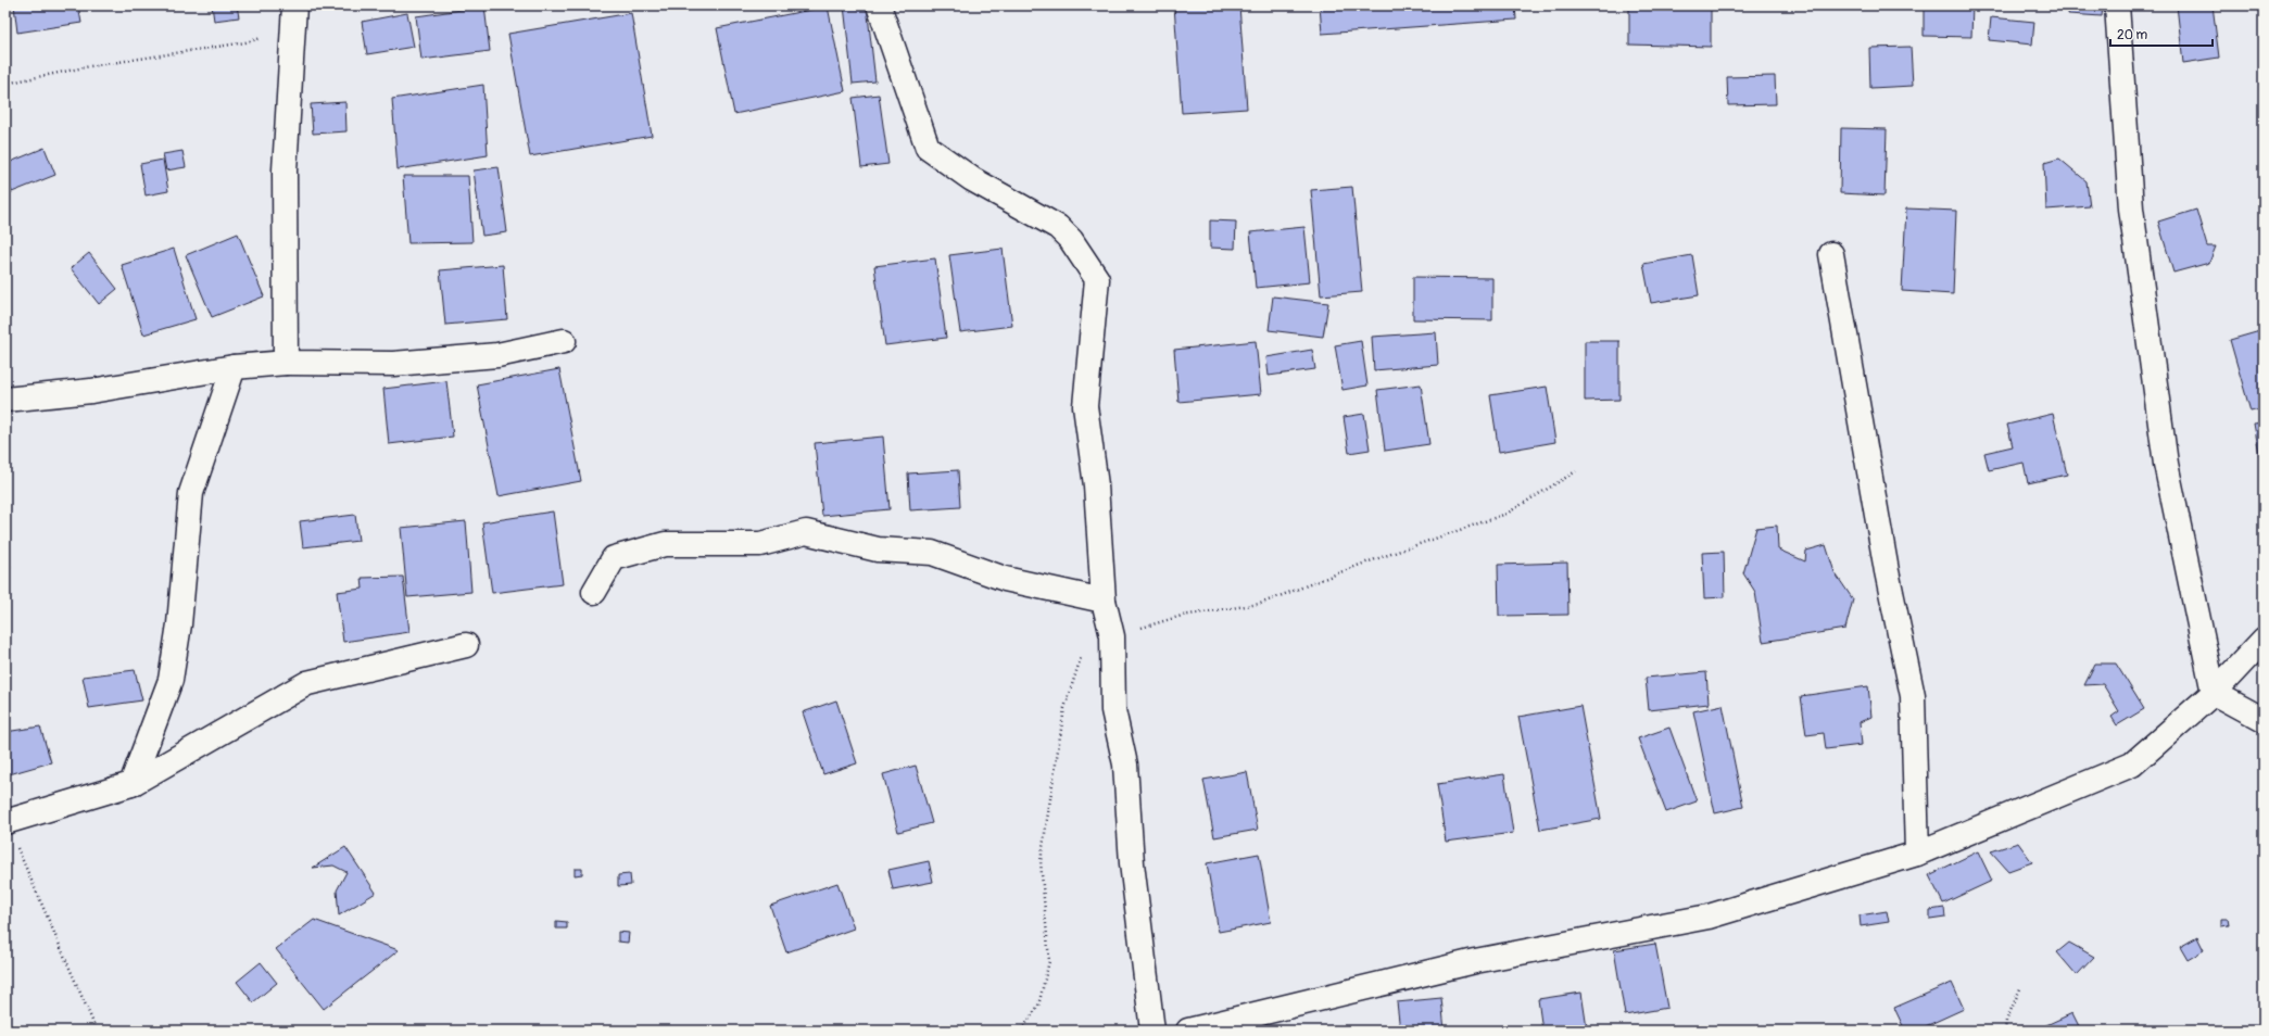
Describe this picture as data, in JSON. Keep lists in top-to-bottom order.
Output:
{
  "scale_bar": "20 m"
}
